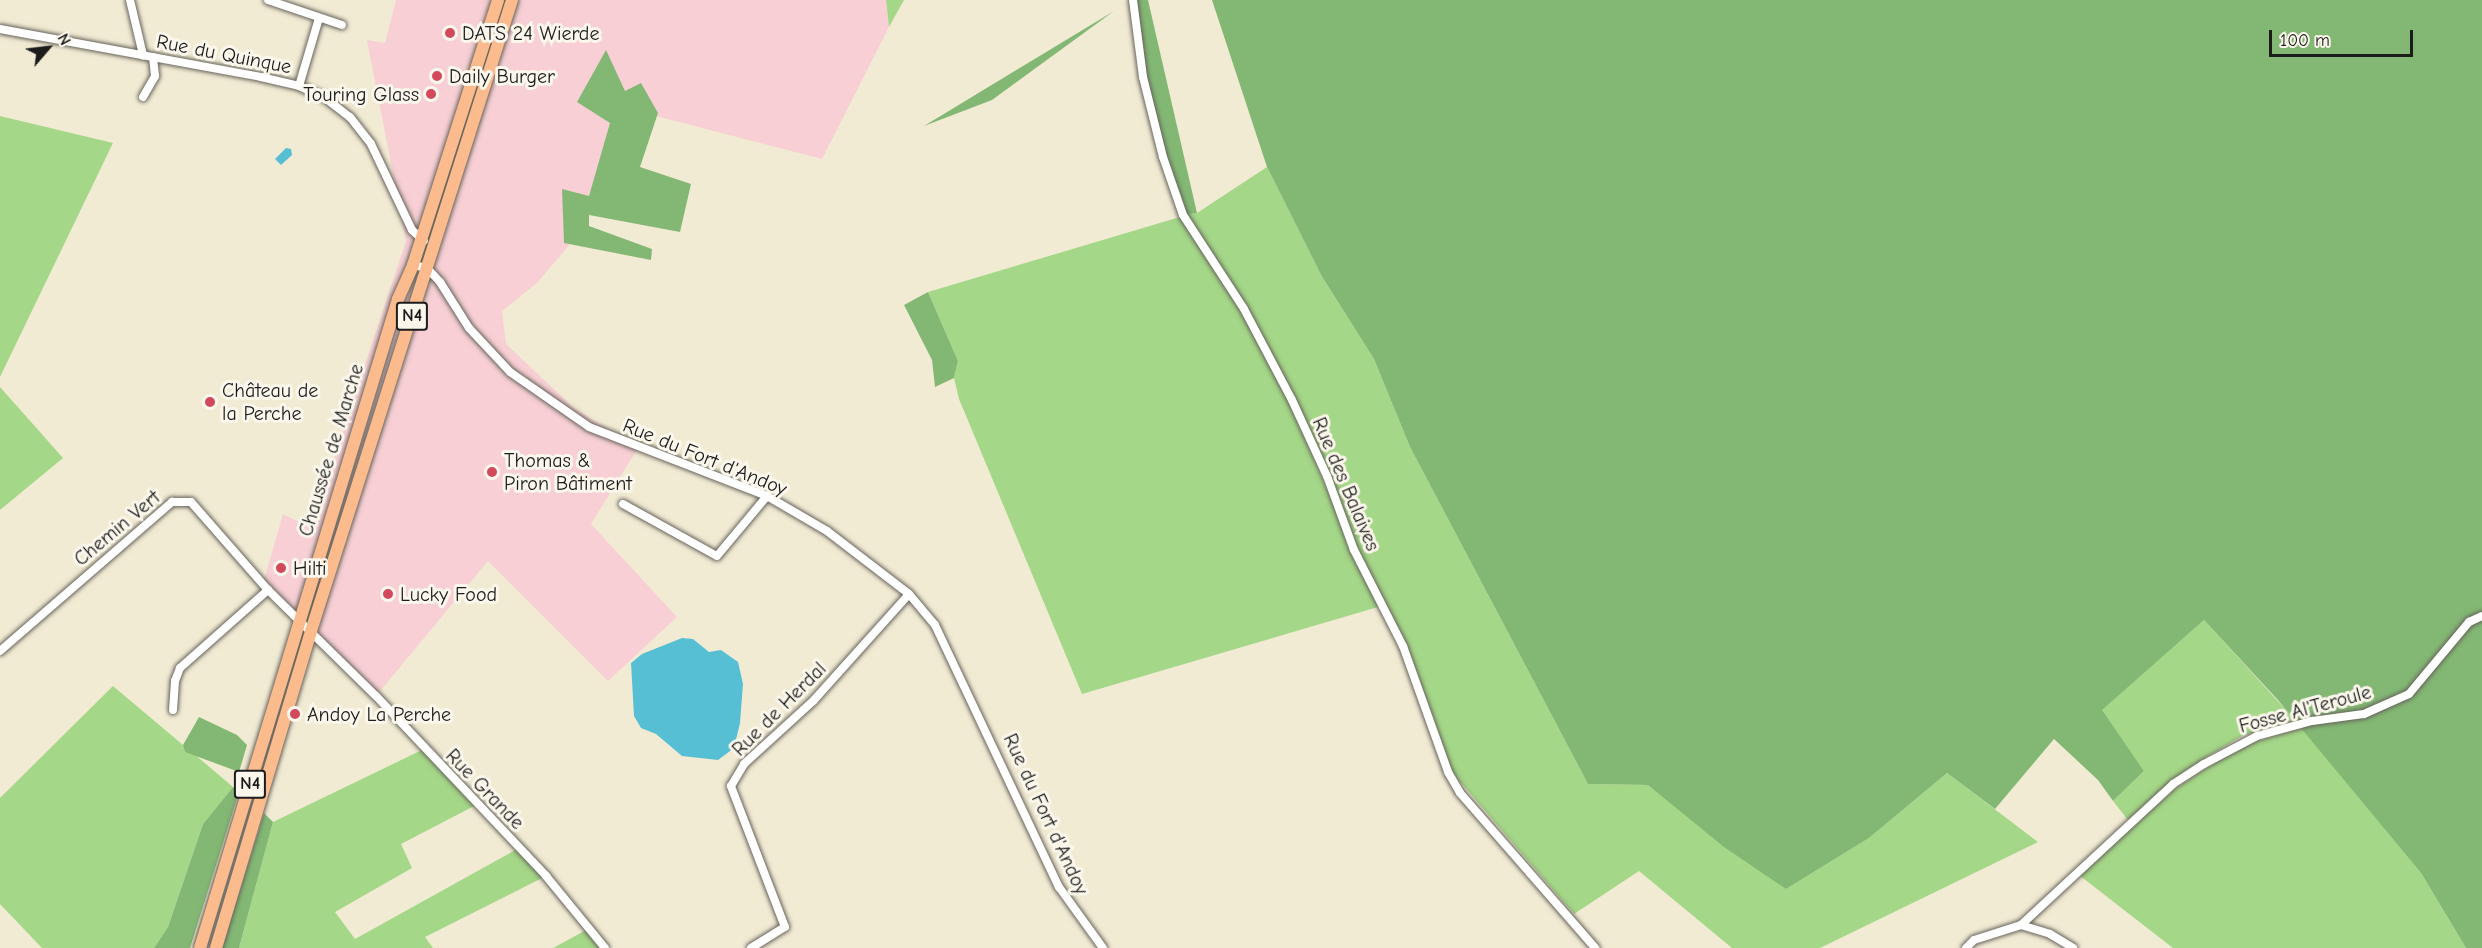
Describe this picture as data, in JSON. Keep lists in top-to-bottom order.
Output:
{
  "streets": {
    "main road": ["N4", "Chaussée de Marche"],
    "street": [
      "Rue du Quinque",
      "Rue du Fort d'Andoy",
      "Rue des Balaives",
      "Chemin Vert",
      "Rue de Herdal",
      "Fosse Al'Teroule",
      "Rue Grande"
    ]
  },
  "crossings": [
    ["Rue du Quinque", "Chaussée de Marche"],
    ["Chaussée de Marche", "Rue du Fort d'Andoy"],
    ["Chaussée de Marche", "Chemin Vert"],
    ["Chaussée de Marche", "Rue Grande"],
    ["Rue du Fort d'Andoy", "Rue de Herdal"],
    ["Chemin Vert", "Rue Grande"]
  ],
  "places": [
    "DATS 24 Wierde",
    "Daily Burger",
    "Touring Glass",
    "Château de la Perche",
    "Thomas & Piron Bâtiment",
    "Hilti",
    "Lucky Food",
    "Andoy La Perche"
  ],
  "scale_bar": "100 m",
  "north": "top right"
}
